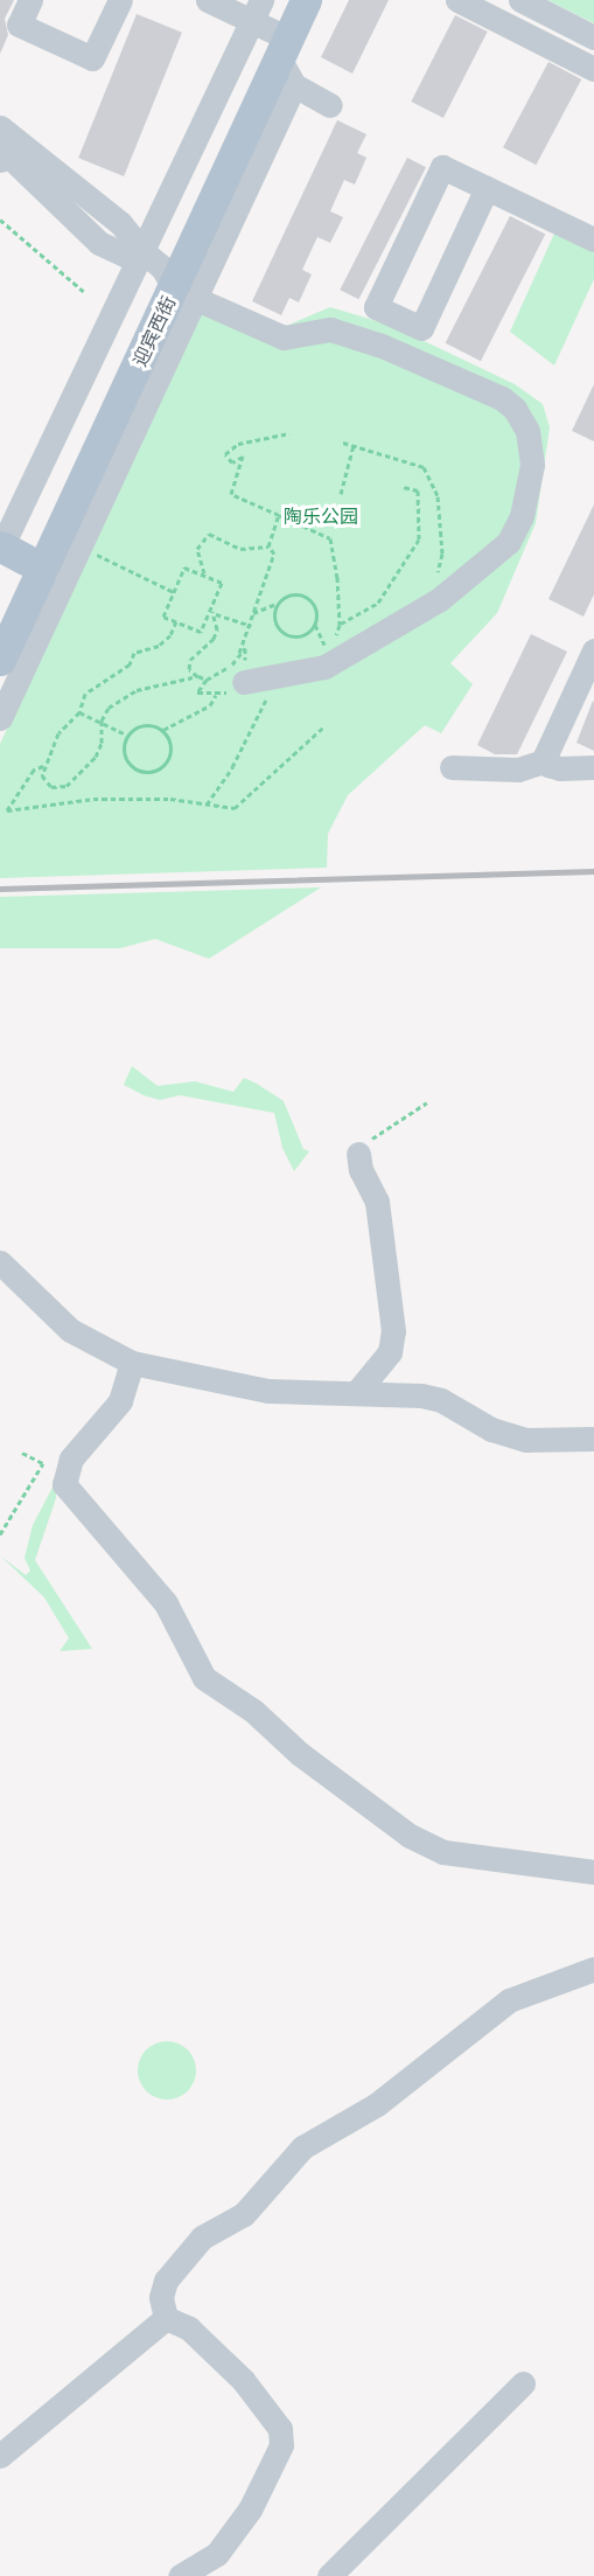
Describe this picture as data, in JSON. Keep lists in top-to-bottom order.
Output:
{
  "streets": {
    "main road": ["迎宾西街"]
  },
  "parks": ["陶乐公园"]
}
